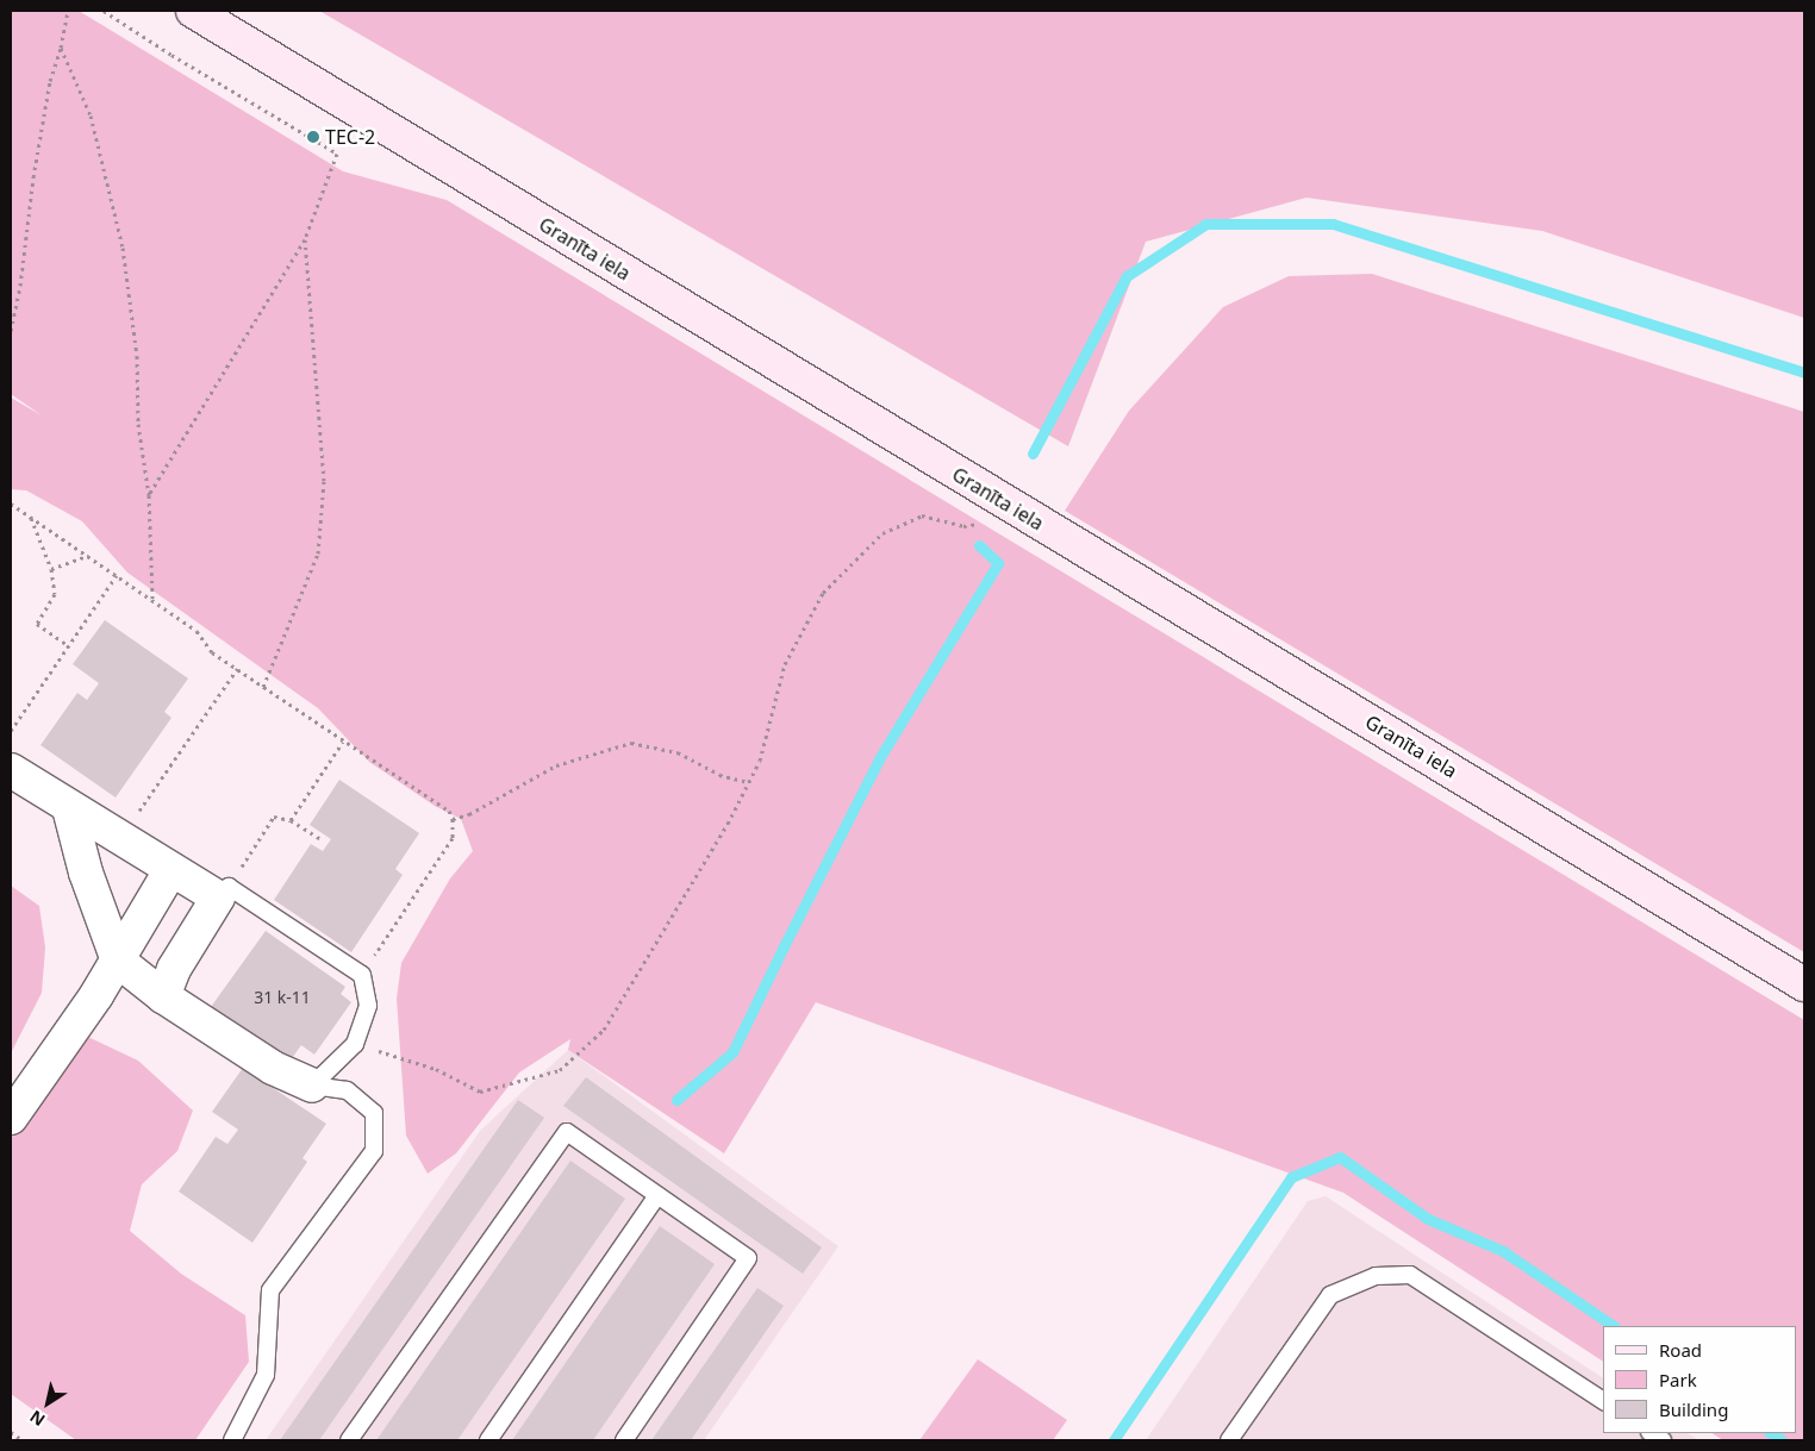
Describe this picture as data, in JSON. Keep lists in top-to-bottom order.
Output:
{
  "streets": {
    "main road": ["Granīta iela"]
  },
  "places": ["TEC-2"],
  "house_numbers": ["31 k-11"],
  "legend": ["Road", "Park", "Building"],
  "north": "bottom left"
}
